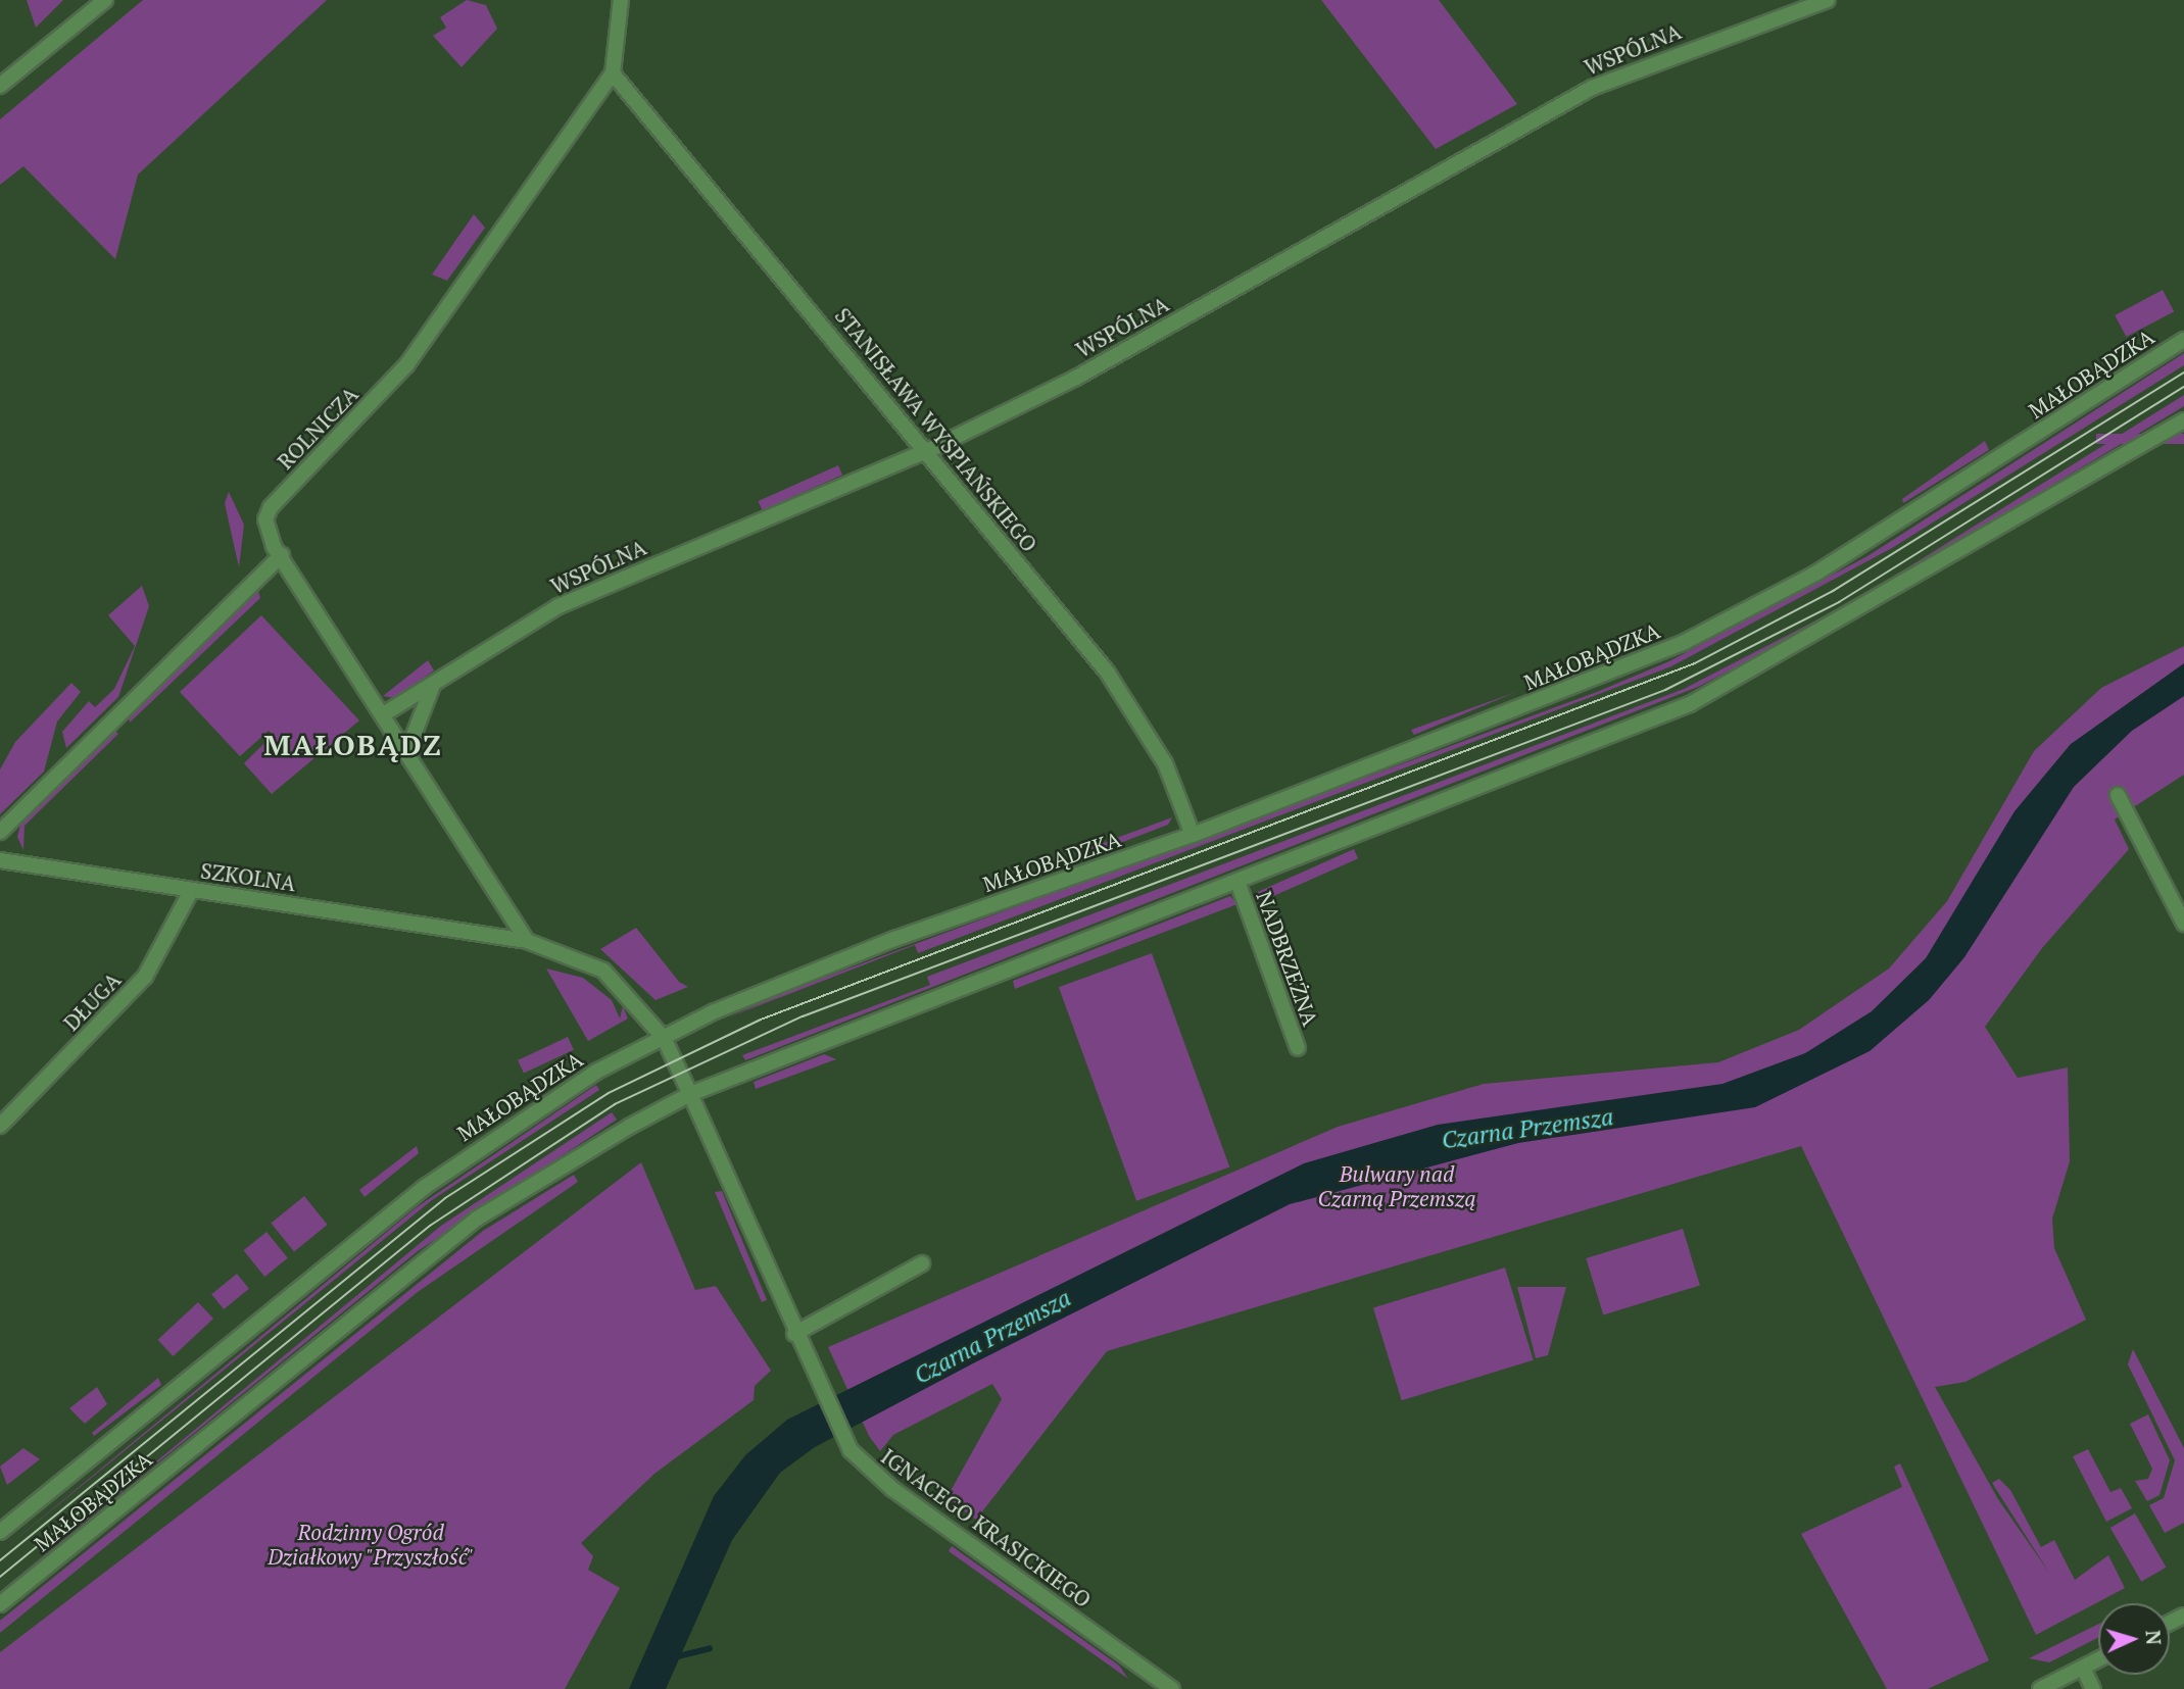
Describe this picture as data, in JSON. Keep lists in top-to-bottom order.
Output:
{
  "streets": {
    "street": [
      "WSPÓLNA",
      "MAŁOBĄDZKA",
      "ROLNICZA",
      "STANISŁAWA WYSPIAŃSKIEGO",
      "SZKOLNA",
      "NADBRZEŻNA",
      "DŁUGA",
      "IGNACEGO KRASICKIEGO"
    ]
  },
  "crossings": [
    ["WSPÓLNA", "STANISŁAWA WYSPIAŃSKIEGO"],
    ["MAŁOBĄDZKA", "STANISŁAWA WYSPIAŃSKIEGO"],
    ["MAŁOBĄDZKA", "SZKOLNA"],
    ["MAŁOBĄDZKA", "NADBRZEŻNA"],
    ["MAŁOBĄDZKA", "IGNACEGO KRASICKIEGO"],
    ["ROLNICZA", "STANISŁAWA WYSPIAŃSKIEGO"],
    ["SZKOLNA", "DŁUGA"],
    ["SZKOLNA", "IGNACEGO KRASICKIEGO"]
  ],
  "districts": ["MAŁOBĄDZ"],
  "water": ["Czarna Przemsza"],
  "parks": ["Bulwary nad Czarną Przemszą", "Rodzinny Ogród Działkowy \"Przyszłość\""],
  "north": "right"
}
